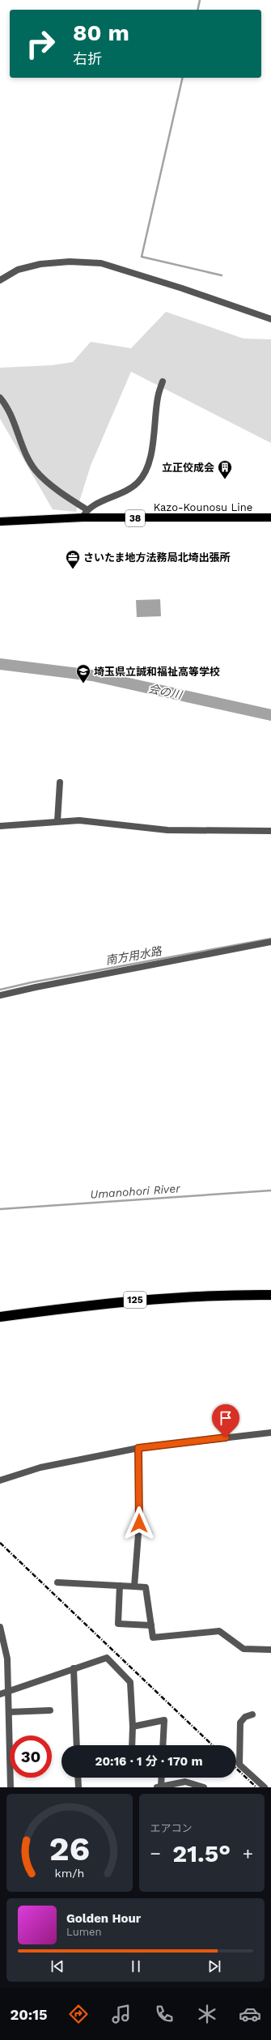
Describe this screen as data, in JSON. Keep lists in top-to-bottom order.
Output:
{
  "streets": {
    "highway": ["125"],
    "main road": ["Kazo-Kounosu Line", "38"]
  },
  "water": ["会の川", "南方用水路", "Umanohori River"],
  "places": {
    "building": ["立正佼成会"],
    "office": ["さいたま地方法務局北埼出張所"],
    "school or university": ["埼玉県立誠和福祉高等学校"]
  },
  "page": {
    "turn": ["80 m", "右折"],
    "limit": "30",
    "trip": "20:16 · 1 分 · 170 m",
    "tile": "エアコン",
    "heat": ["−", "21.5°", "+"],
    "song": ["Golden Hour", "Lumen"],
    "tabs": "20:15",
    "gauge": ["26", "km/h"]
  }
}
